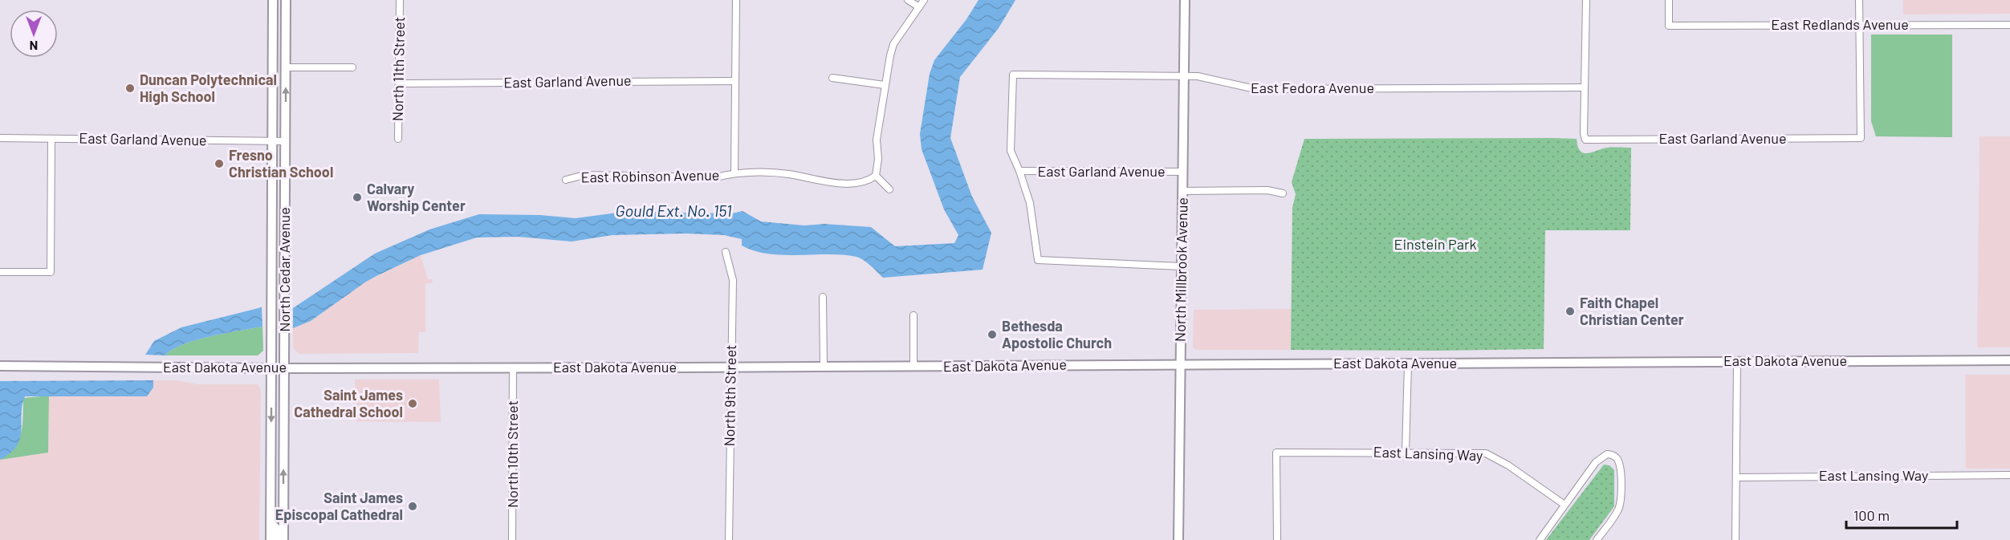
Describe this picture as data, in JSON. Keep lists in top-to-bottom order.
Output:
{
  "streets": {
    "street": [
      "East Redlands Avenue",
      "North 11th Street",
      "East Garland Avenue",
      "East Fedora Avenue",
      "East Robinson Avenue",
      "North Cedar Avenue",
      "North Millbrook Avenue",
      "East Dakota Avenue",
      "North 9th Street",
      "North 10th Street",
      "East Lansing Way"
    ]
  },
  "crossings": [
    ["East Redlands Avenue", "East Garland Avenue"],
    ["North 11th Street", "East Garland Avenue"],
    ["East Garland Avenue", "East Fedora Avenue"],
    ["East Garland Avenue", "North Cedar Avenue"],
    ["East Garland Avenue", "North Millbrook Avenue"],
    ["East Fedora Avenue", "North Millbrook Avenue"],
    ["North Cedar Avenue", "East Dakota Avenue"],
    ["North Millbrook Avenue", "East Dakota Avenue"],
    ["East Dakota Avenue", "North 9th Street"],
    ["East Dakota Avenue", "North 10th Street"]
  ],
  "water": ["Gould Ext. No. 151"],
  "parks": ["Einstein Park"],
  "places": [
    "Duncan Polytechnical High School",
    "Fresno Christian School",
    "Calvary Worship Center",
    "Faith Chapel Christian Center",
    "Bethesda Apostolic Church",
    "Saint James Cathedral School",
    "Saint James Episcopal Cathedral"
  ],
  "scale_bar": "100 m",
  "north": "bottom"
}
